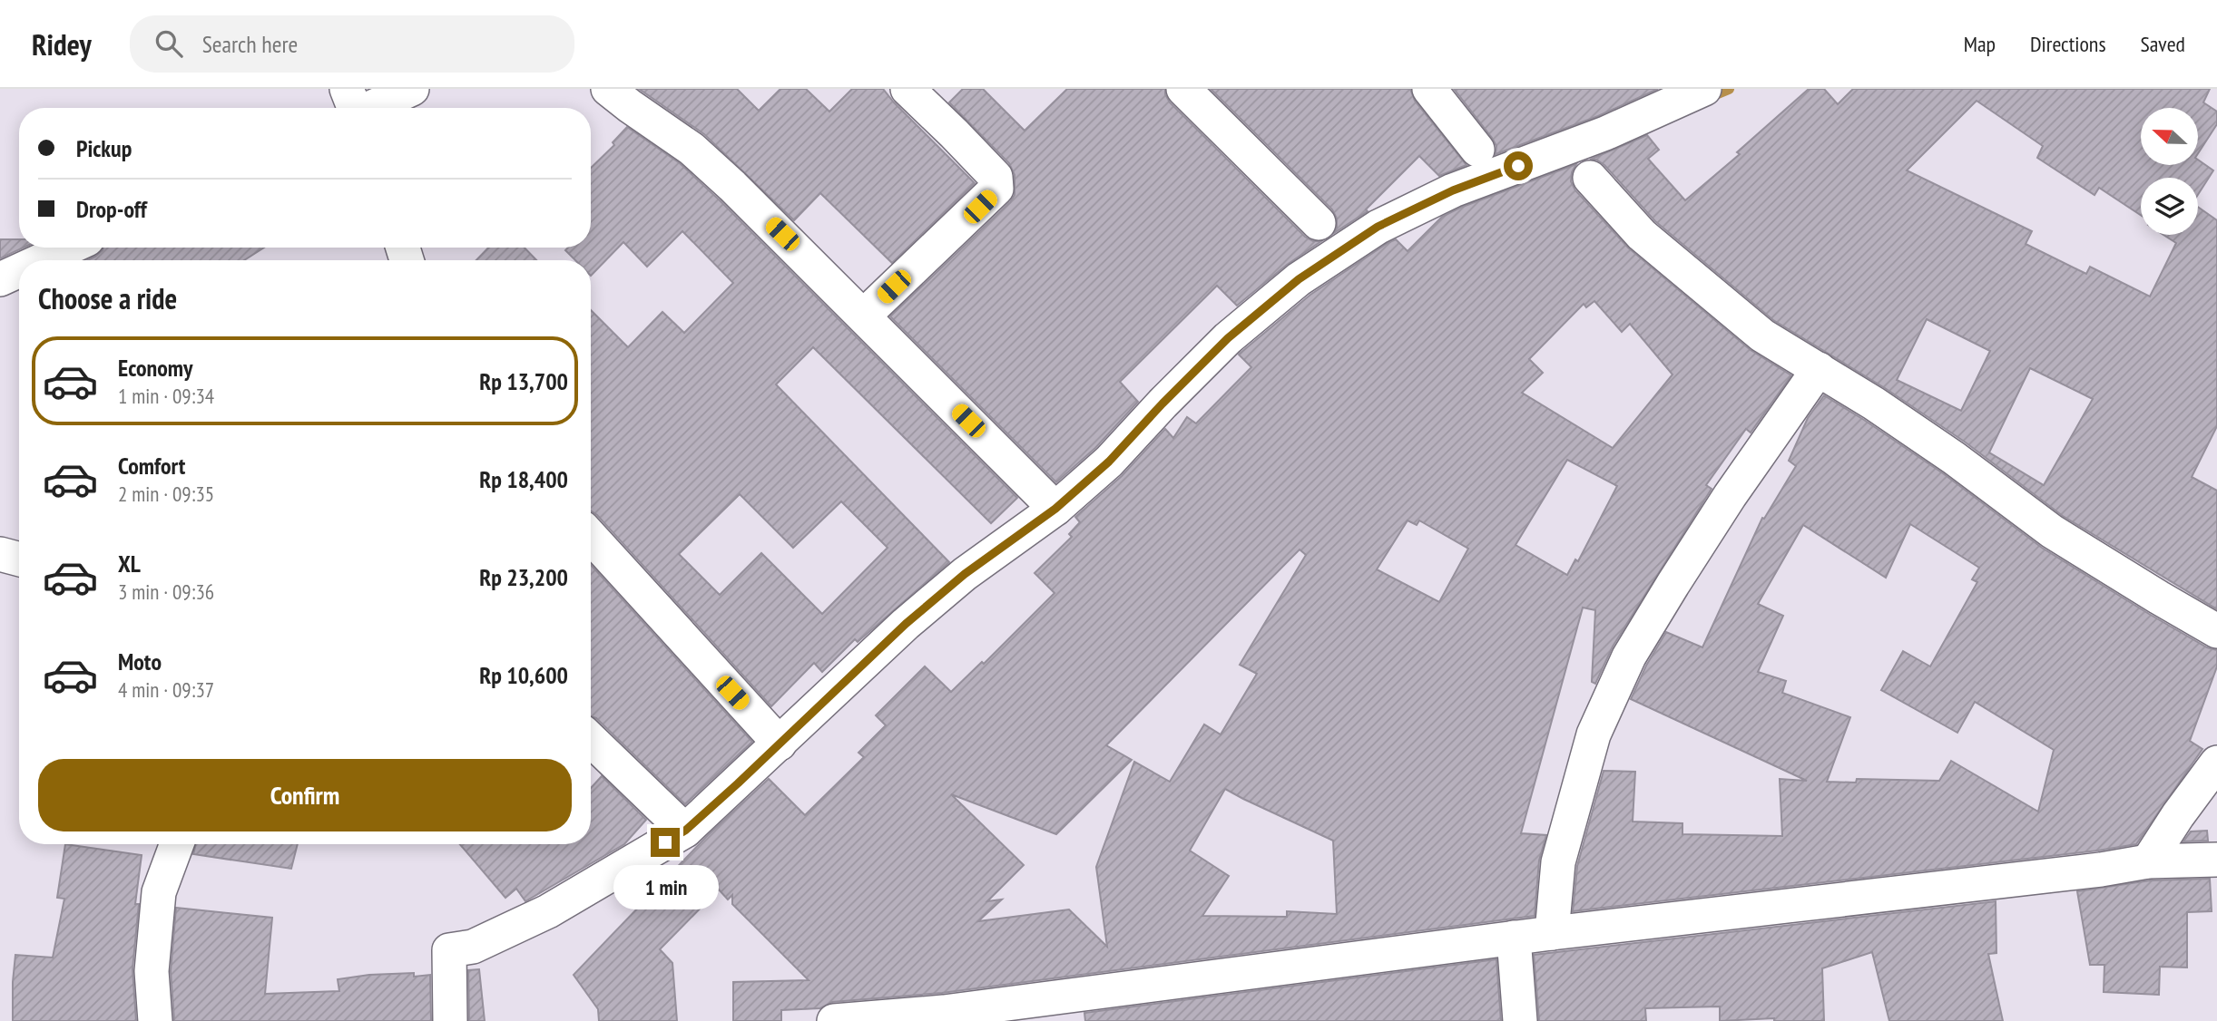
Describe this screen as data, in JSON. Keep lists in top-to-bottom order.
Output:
{
  "north": "left",
  "page": {
    "header": "Ridey",
    "search": "Search here",
    "nav": ["Map", "Directions", "Saved"],
    "banner": ["Pickup", "Drop-off"],
    "heading": "Choose a ride",
    "list": [
      {
        "name": "Economy",
        "note": "1 min · 09:34",
        "value": "Rp 13,700"
      },
      {
        "name": "Comfort",
        "note": "2 min · 09:35",
        "value": "Rp 18,400"
      },
      {
        "name": "XL",
        "note": "3 min · 09:36",
        "value": "Rp 23,200"
      },
      {
        "name": "Moto",
        "note": "4 min · 09:37",
        "value": "Rp 10,600"
      }
    ],
    "buttons": "Confirm",
    "bubble": "1 min"
  }
}
